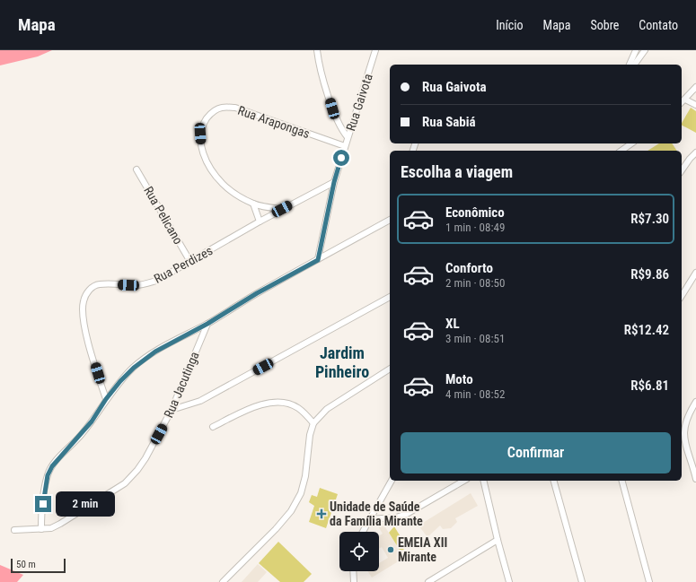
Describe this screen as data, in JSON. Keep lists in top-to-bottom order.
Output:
{
  "streets": {
    "street": [
      "Rua Gaivota",
      "Rua Arapongas",
      "Rua Pelicano",
      "Rua Perdizes",
      "Rua Jacutinga"
    ]
  },
  "crossings": [
    ["Rua Gaivota", "Rua Arapongas"],
    ["Rua Gaivota", "Rua Perdizes"],
    ["Rua Arapongas", "Rua Perdizes"],
    ["Rua Pelicano", "Rua Perdizes"]
  ],
  "districts": ["Jardim Pinheiro"],
  "places": {
    "health": ["Unidade de Saúde da Família Mirante"],
    "other": ["EMEIA XII Mirante"]
  },
  "scale_bar": "50 m",
  "page": {
    "header": "Mapa",
    "nav": [
      "Início",
      "Mapa",
      "Sobre",
      "Contato"
    ],
    "banner": ["Rua Gaivota", "Rua Sabiá"],
    "heading": "Escolha a viagem",
    "list": [
      {
        "name": "Econômico",
        "note": "1 min · 08:49",
        "value": "R$7.30"
      },
      {
        "name": "Conforto",
        "note": "2 min · 08:50",
        "value": "R$9.86"
      },
      {
        "name": "XL",
        "note": "3 min · 08:51",
        "value": "R$12.42"
      },
      {
        "name": "Moto",
        "note": "4 min · 08:52",
        "value": "R$6.81"
      }
    ],
    "buttons": "Confirmar",
    "bubble": "2 min",
    "scale": "50 m"
  }
}
